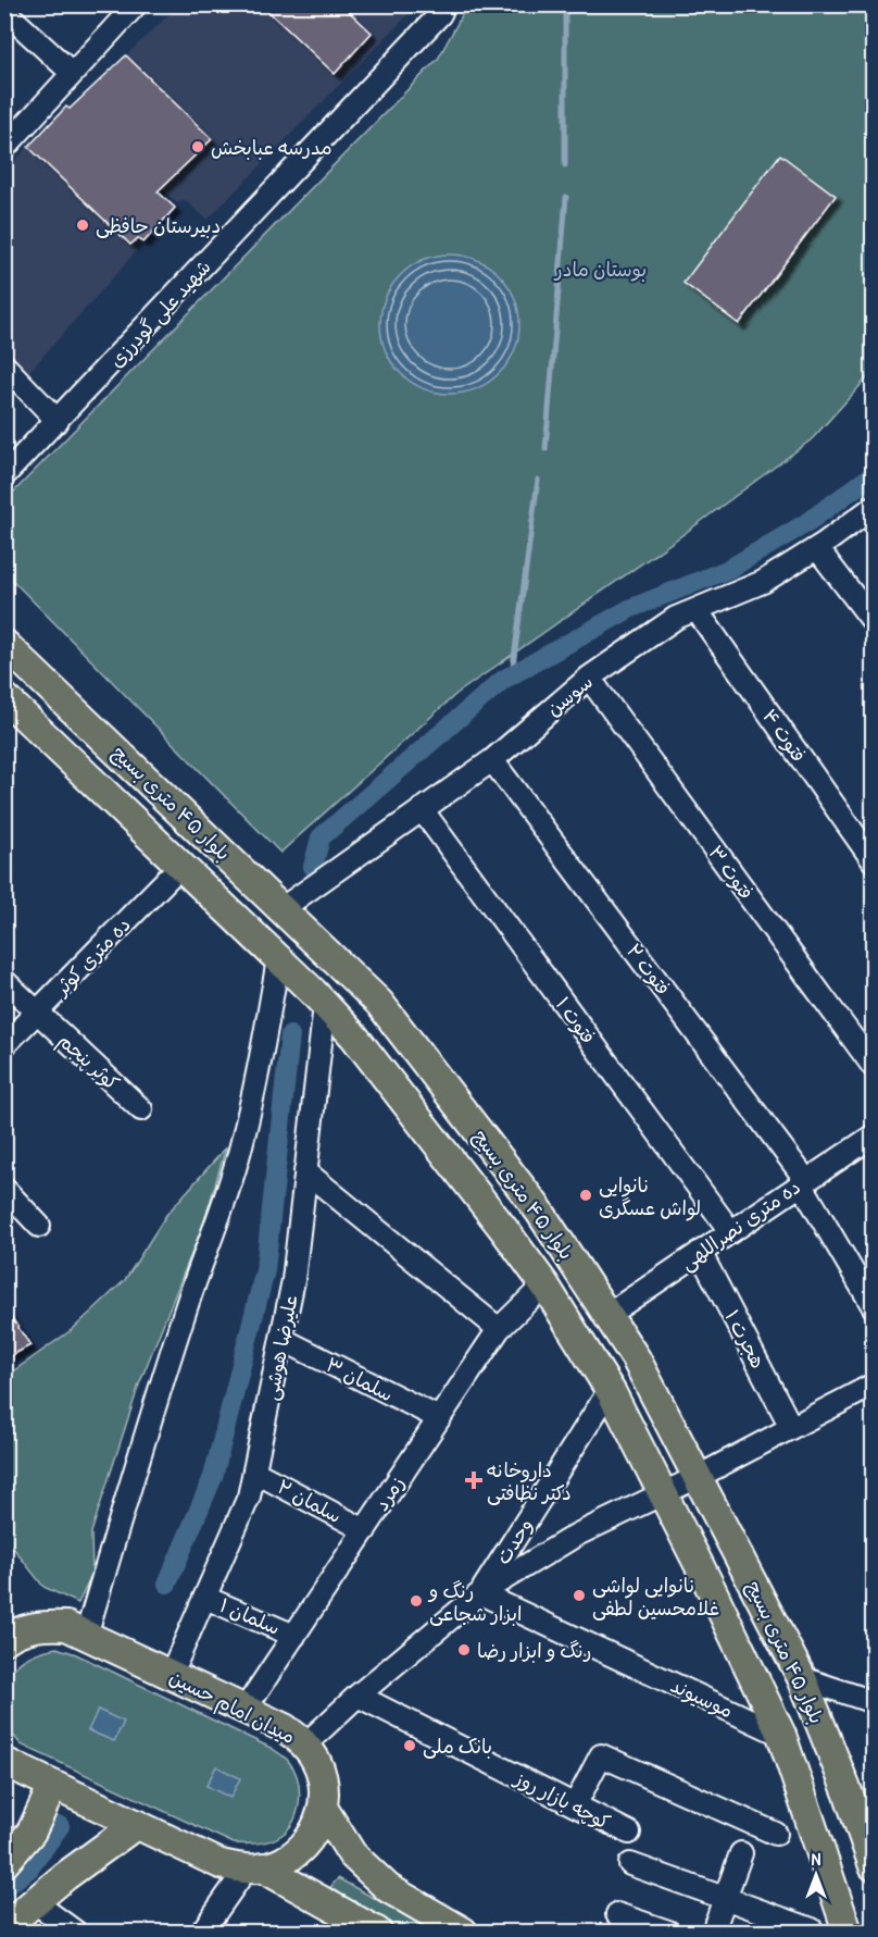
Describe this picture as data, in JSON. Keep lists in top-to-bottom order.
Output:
{
  "streets": {
    "main road": ["بلوار ۴۵ متری بسیج", "میدان امام حسین"],
    "street": [
      "شهید علی گودرزی",
      "سوسن",
      "فتوت ۴",
      "فتوت ۳",
      "ده متری کوثر",
      "فتوت ۲",
      "فتوت ۱",
      "کوثر پنجم",
      "ده متری نصراللهی",
      "هجرت ۱",
      "علیرضا هوشی",
      "سلمان ۳",
      "زمرد",
      "سلمان ۲",
      "وحدت",
      "سلمان ۱",
      "موسیوند",
      "کوچه بازار روز"
    ]
  },
  "crossings": [
    ["سوسن", "فتوت ۴"],
    ["سوسن", "بلوار ۴۵ متری بسیج"],
    ["سوسن", "فتوت ۳"],
    ["سوسن", "فتوت ۲"],
    ["سوسن", "فتوت ۱"],
    ["بلوار ۴۵ متری بسیج", "ده متری کوثر"],
    ["بلوار ۴۵ متری بسیج", "ده متری نصراللهی"],
    ["بلوار ۴۵ متری بسیج", "علیرضا هوشی"],
    ["بلوار ۴۵ متری بسیج", "زمرد"],
    ["بلوار ۴۵ متری بسیج", "وحدت"],
    ["بلوار ۴۵ متری بسیج", "موسیوند"],
    ["ده متری کوثر", "کوثر پنجم"],
    ["فتوت ۲", "ده متری نصراللهی"],
    ["فتوت ۱", "ده متری نصراللهی"],
    ["ده متری نصراللهی", "هجرت ۱"],
    ["علیرضا هوشی", "سلمان ۳"],
    ["علیرضا هوشی", "سلمان ۲"],
    ["علیرضا هوشی", "سلمان ۱"],
    ["علیرضا هوشی", "میدان امام حسین"],
    ["سلمان ۳", "زمرد"],
    ["زمرد", "سلمان ۲"],
    ["زمرد", "سلمان ۱"],
    ["زمرد", "میدان امام حسین"],
    ["وحدت", "موسیوند"],
    ["وحدت", "میدان امام حسین"],
    ["وحدت", "کوچه بازار روز"]
  ],
  "parks": ["بوستان مادر"],
  "places": {
    "other": [
      "مدرسه عبابخش",
      "دبیرستان حافظی",
      "نانوایی لواش عسگری",
      "نانوایی لواشی غلامحسین لطفی",
      "رنگ و ابزار شجاعی",
      "رنگ و ابزار رضا",
      "بانک ملی"
    ],
    "health": ["داروخانه دکتر نظافتی"]
  },
  "north": "top"
}
